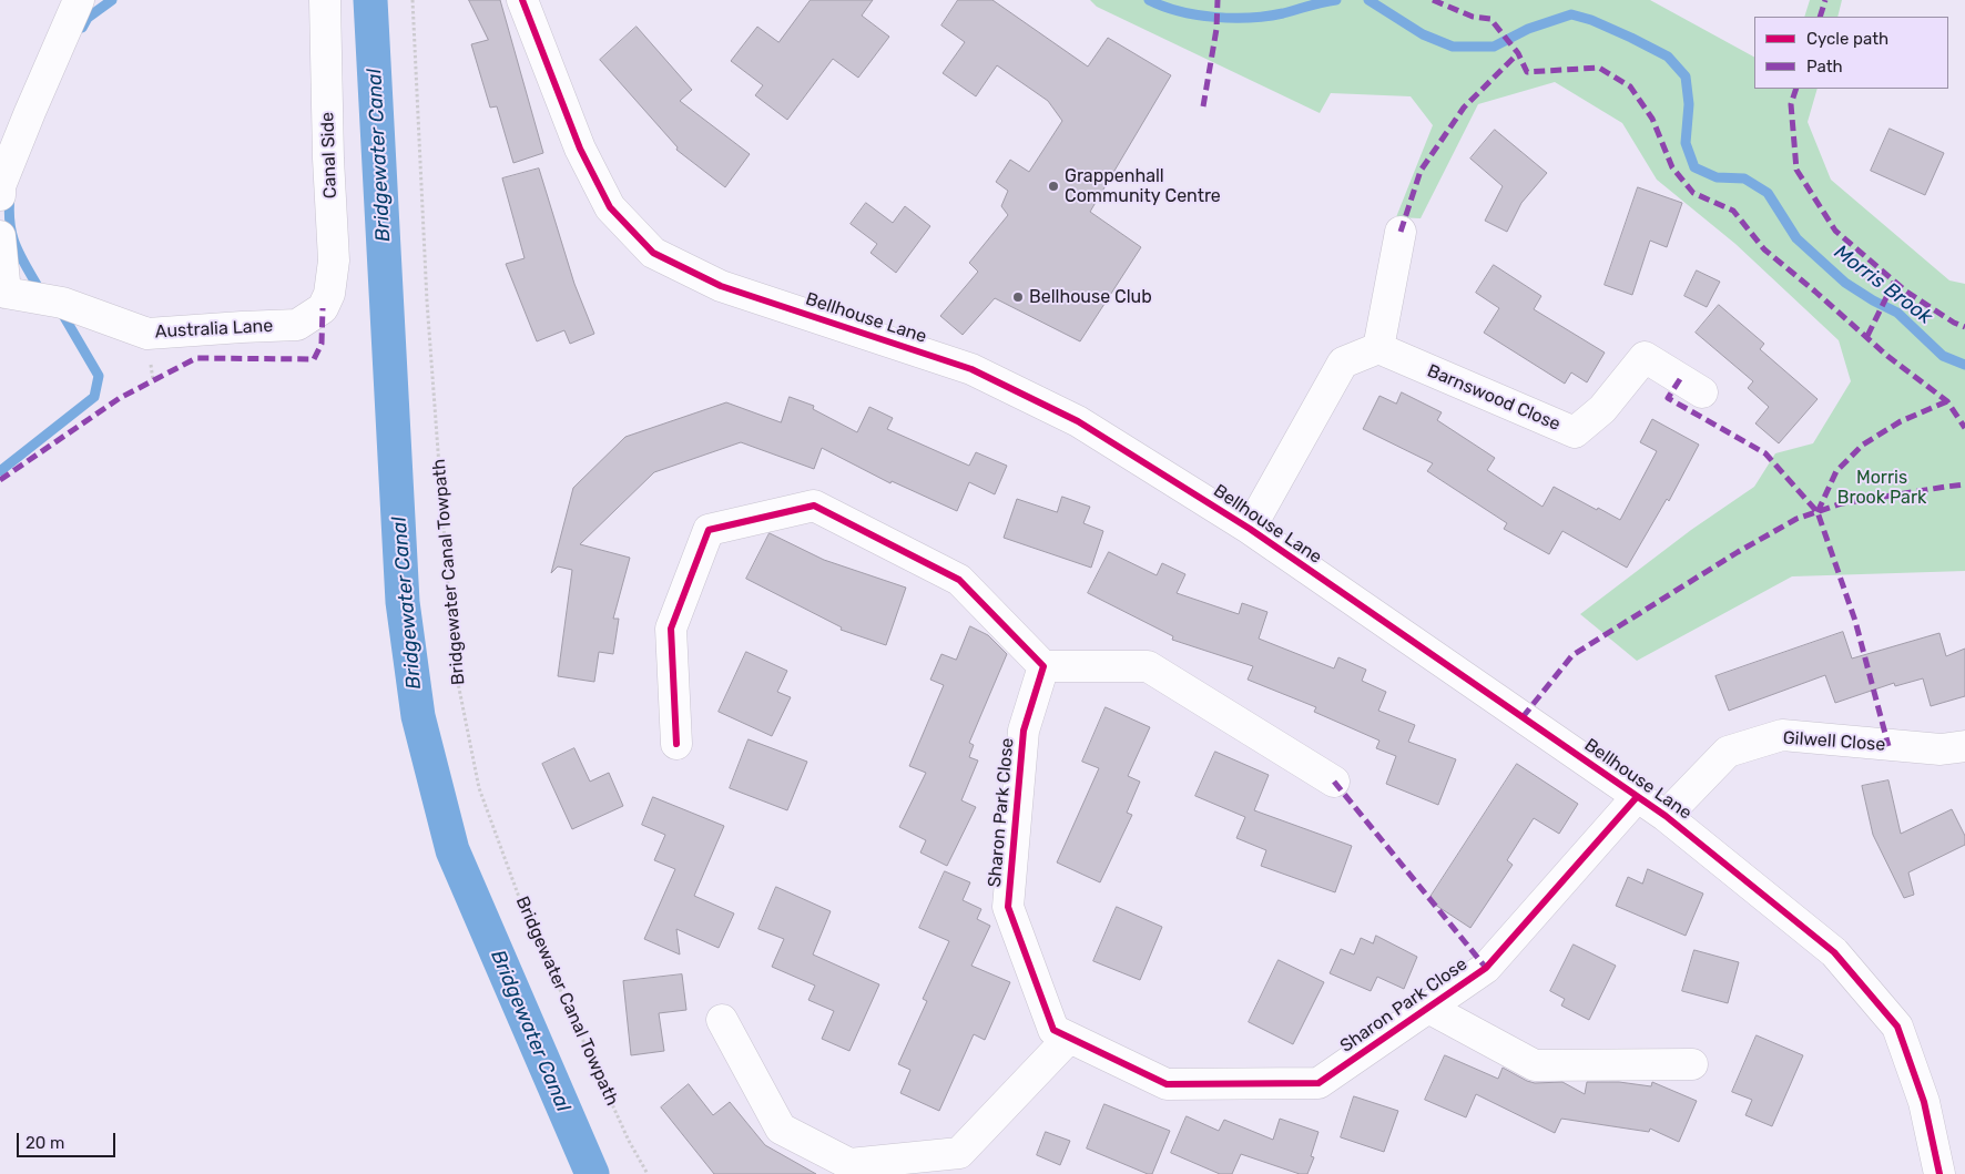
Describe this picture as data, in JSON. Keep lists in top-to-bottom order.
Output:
{
  "streets": {
    "street": [
      "Canal Side",
      "Bellhouse Lane",
      "Australia Lane",
      "Barnswood Close",
      "Gilwell Close",
      "Sharon Park Close"
    ],
    "path": ["Bridgewater Canal Towpath"]
  },
  "crossings": [
    ["Canal Side", "Australia Lane"],
    ["Bellhouse Lane", "Gilwell Close"],
    ["Bellhouse Lane", "Sharon Park Close"]
  ],
  "water": ["Bridgewater Canal", "Morris Brook"],
  "parks": ["Morris Brook Park"],
  "places": ["Grappenhall Community Centre", "Bellhouse Club"],
  "legend": ["Cycle path", "Path"],
  "scale_bar": "20 m"
}
